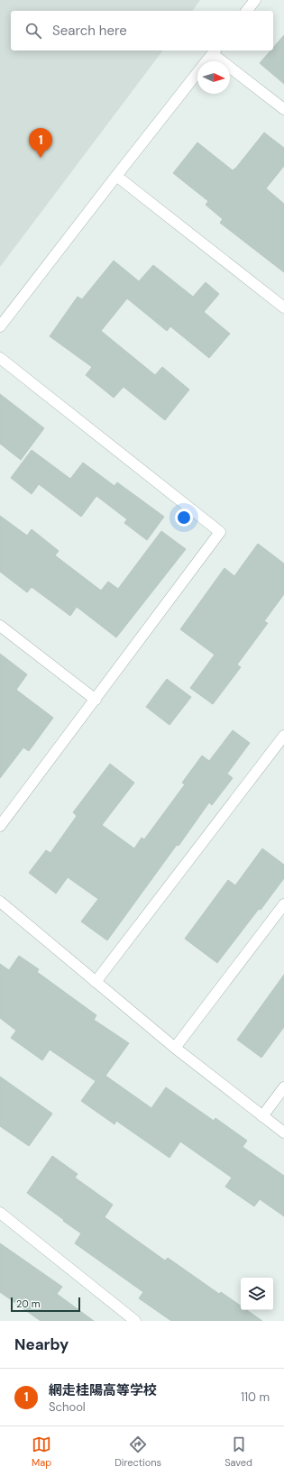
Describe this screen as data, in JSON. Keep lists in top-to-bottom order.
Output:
{
  "scale_bar": "20 m",
  "north": "right",
  "page": {
    "search": "Search here",
    "pins": "1",
    "scale": "20 m",
    "heading": "Nearby",
    "list": [
      {
        "mark": "1",
        "name": "網走桂陽高等学校",
        "note": "School",
        "value": "110 m"
      }
    ],
    "nav": ["Map", "Directions", "Saved"]
  }
}
